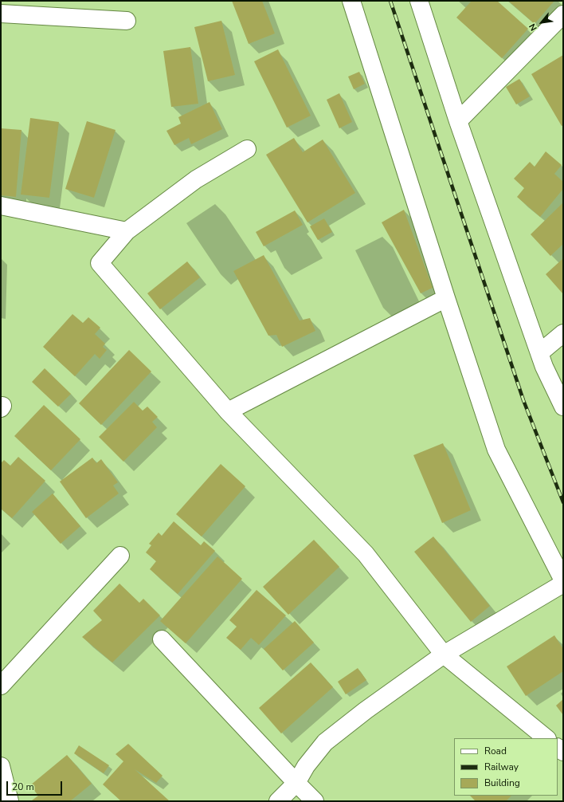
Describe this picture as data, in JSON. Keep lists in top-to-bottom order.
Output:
{
  "legend": ["Road", "Railway", "Building"],
  "scale_bar": "20 m",
  "north": "bottom left"
}
